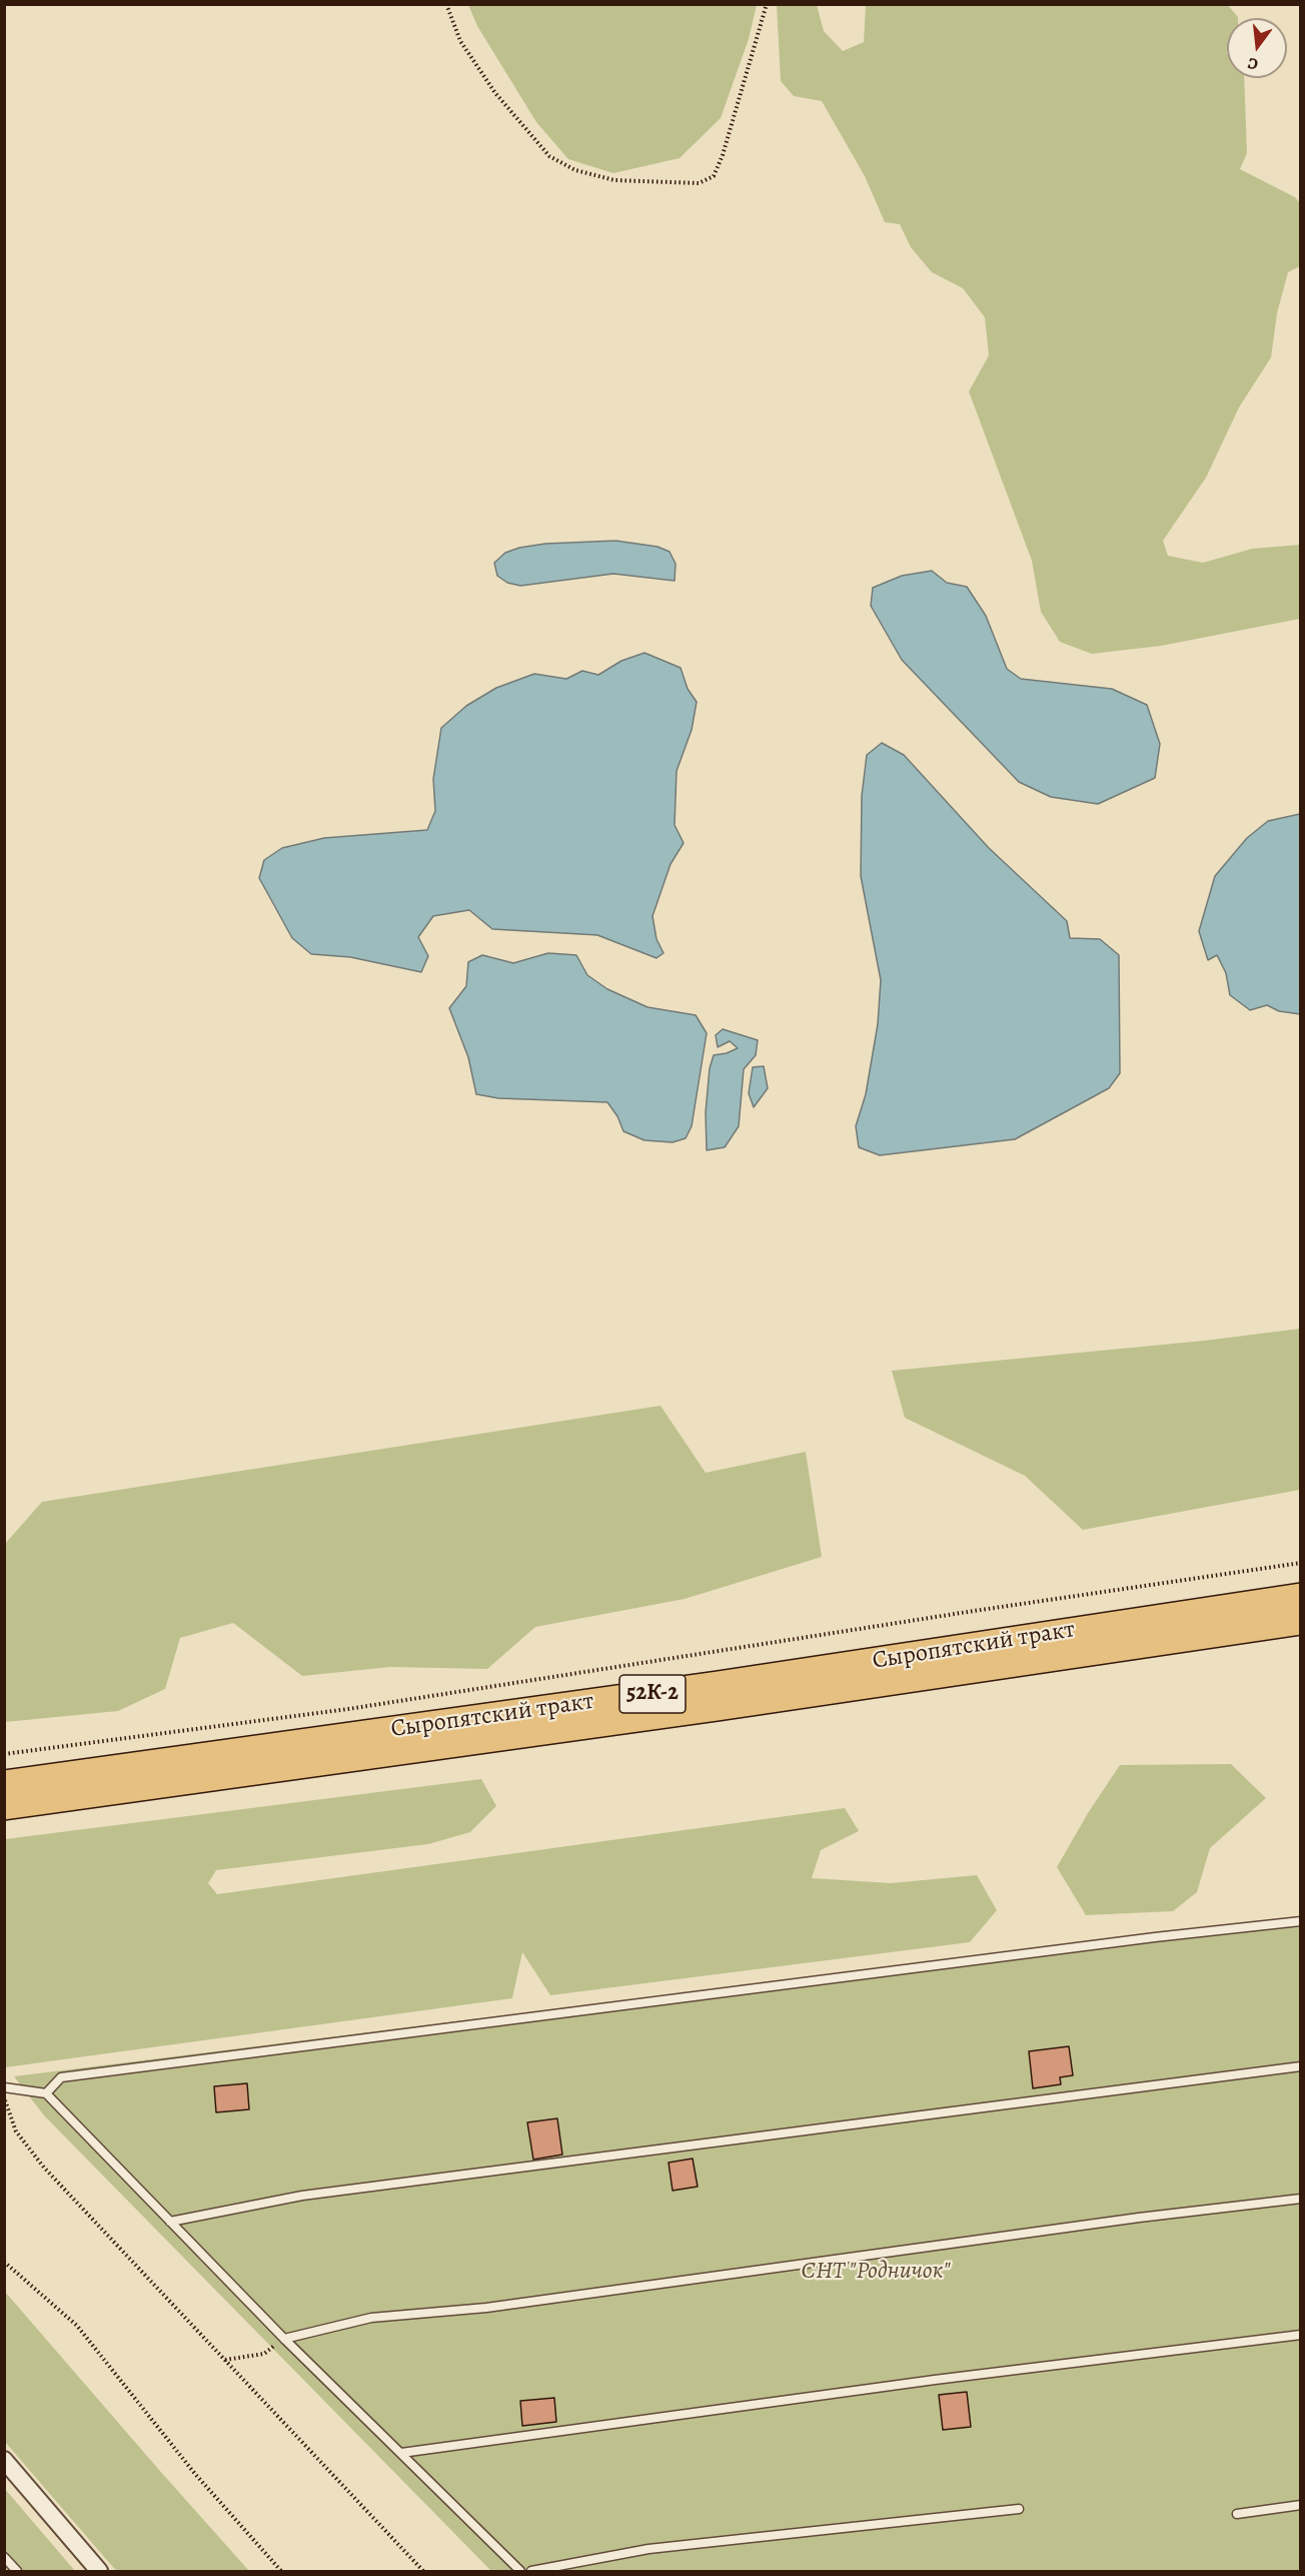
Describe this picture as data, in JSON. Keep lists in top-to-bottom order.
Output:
{
  "streets": {
    "main road": ["Сыропятский тракт", "52К-2"]
  },
  "parks": ["СНТ \"Родничок\""],
  "north": "bottom"
}
